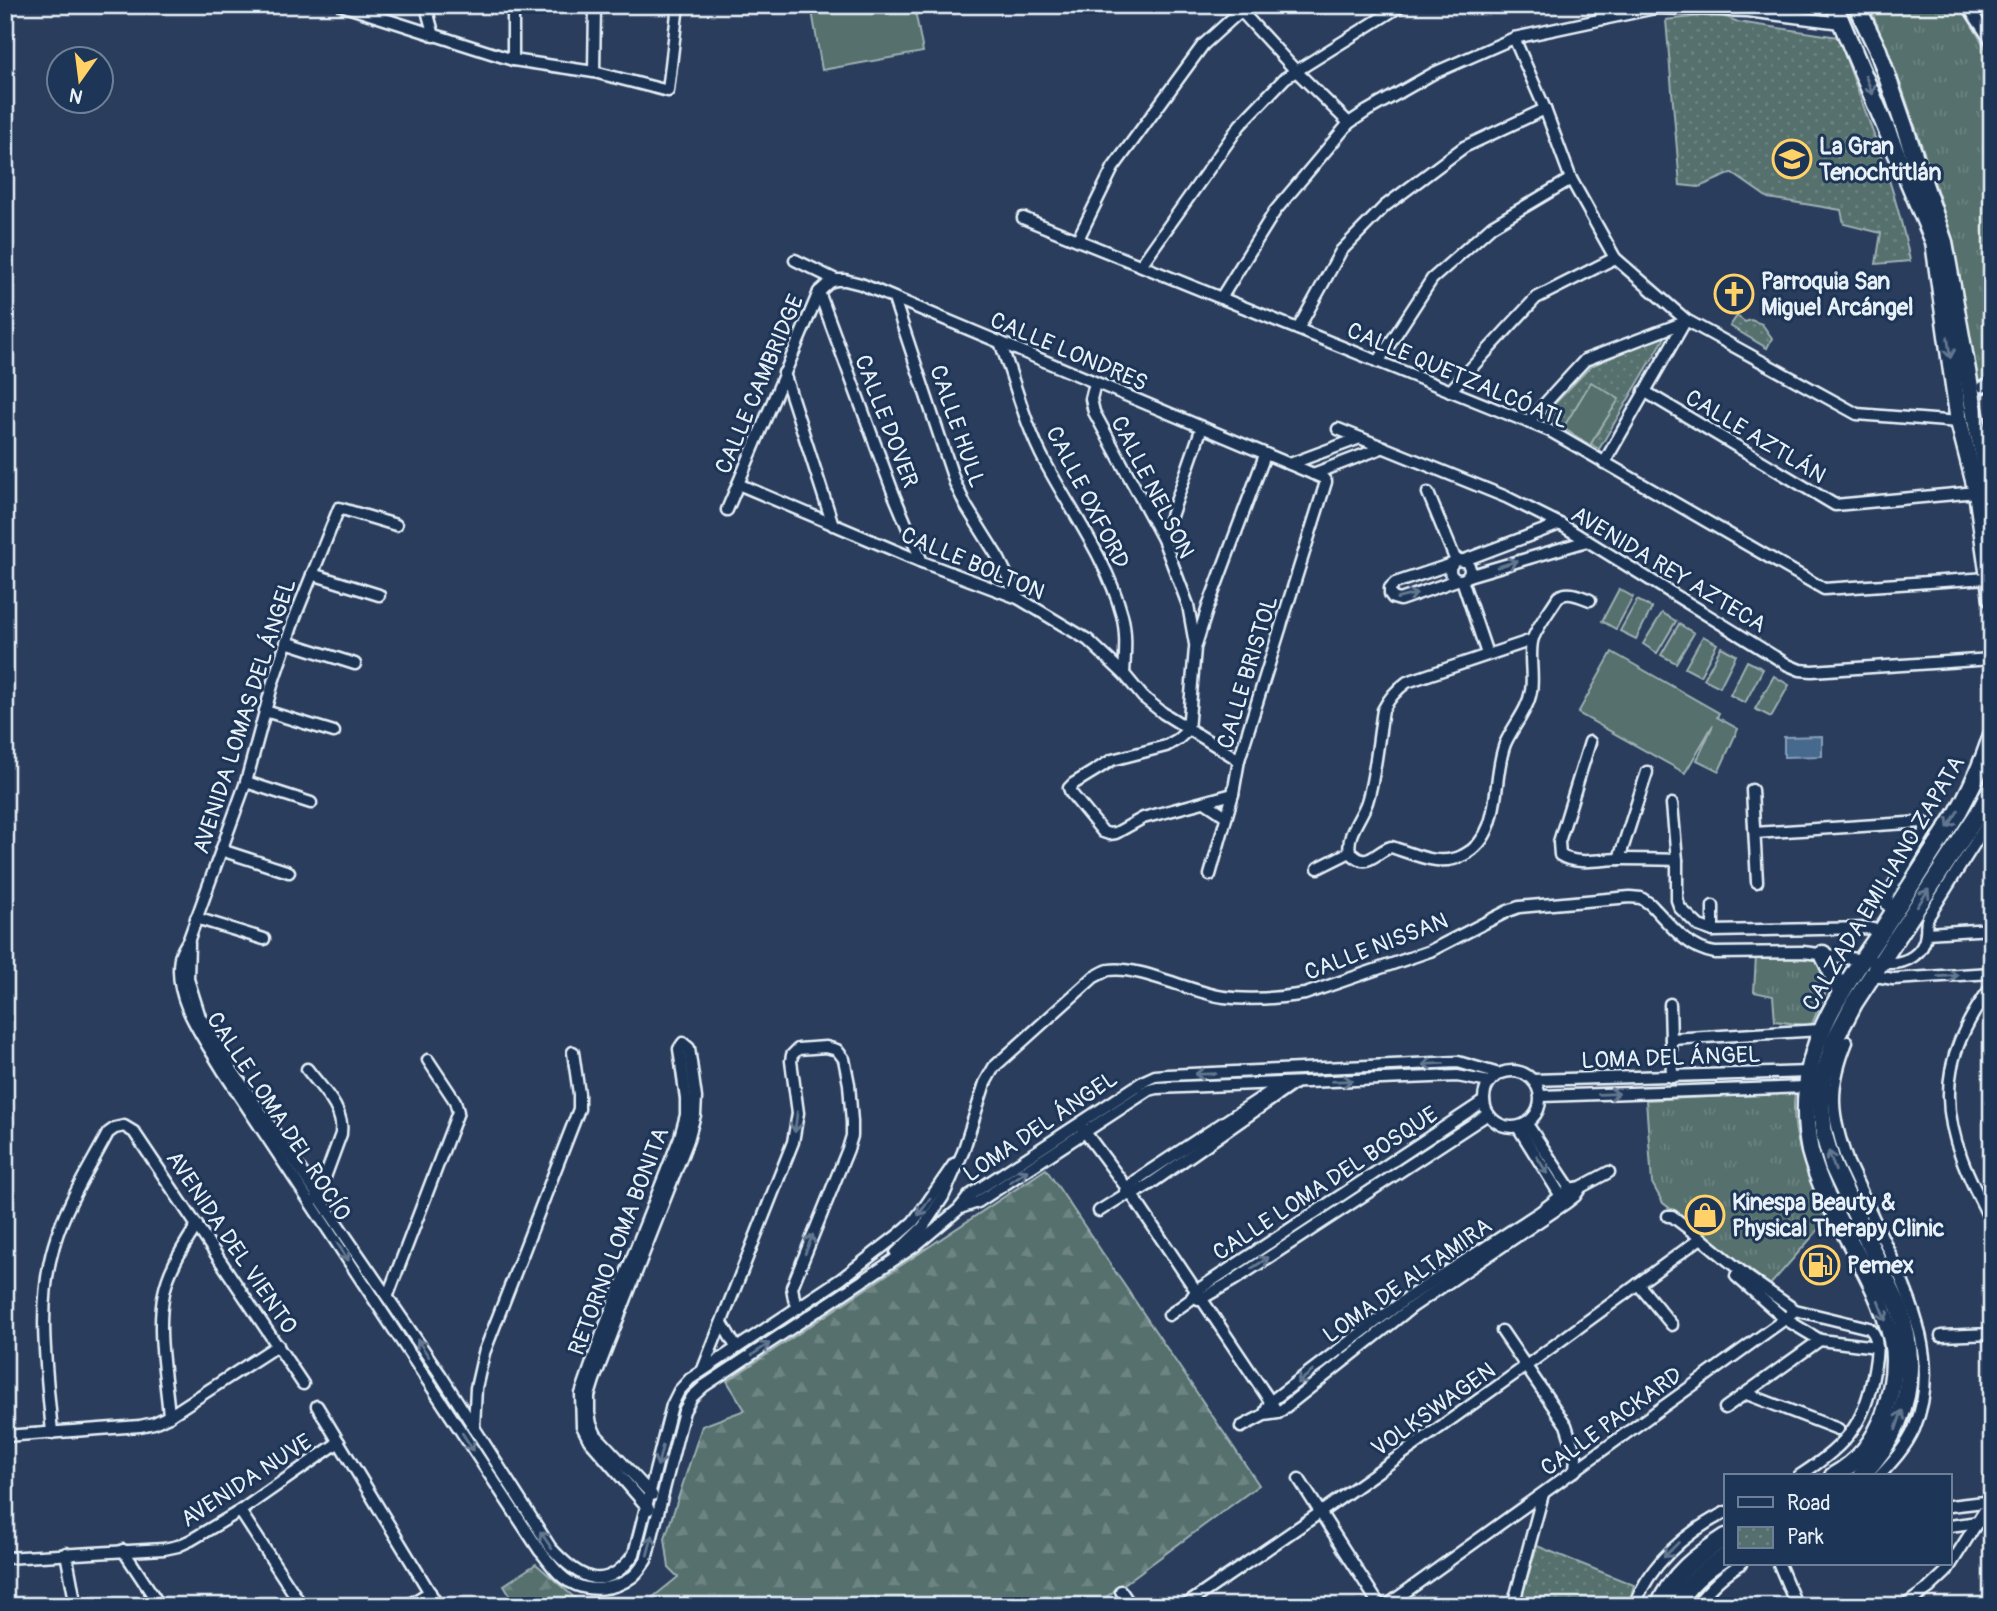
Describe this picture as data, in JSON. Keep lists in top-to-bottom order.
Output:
{
  "streets": {
    "main road": ["CALZADA EMILIANO ZAPATA"],
    "street": [
      "CALLE LONDRES",
      "CALLE QUETZALCÓATL",
      "CALLE CAMBRIDGE",
      "CALLE DOVER",
      "CALLE HULL",
      "CALLE AZTLÁN",
      "CALLE NELSON",
      "CALLE OXFORD",
      "CALLE BOLTON",
      "AVENIDA REY AZTECA",
      "CALLE BRISTOL",
      "AVENIDA LOMAS DEL ÁNGEL",
      "CALLE NISSAN",
      "LOMA DEL ÁNGEL",
      "CALLE LOMA DEL ROCÍO",
      "CALLE LOMA DEL BOSQUE",
      "RETORNO LOMA BONITA",
      "AVENIDA DEL VIENTO",
      "LOMA DE ALTAMIRA",
      "VOLKSWAGEN",
      "CALLE PACKARD",
      "AVENIDA NUVE"
    ]
  },
  "crossings": [
    ["CALLE LONDRES", "CALLE CAMBRIDGE"],
    ["CALLE LONDRES", "CALLE HULL"],
    ["CALLE LONDRES", "CALLE NELSON"],
    ["CALLE LONDRES", "CALLE OXFORD"],
    ["CALLE LONDRES", "CALLE BRISTOL"],
    ["CALLE CAMBRIDGE", "CALLE DOVER"],
    ["CALLE CAMBRIDGE", "CALLE BOLTON"],
    ["CALLE DOVER", "CALLE BOLTON"],
    ["CALLE HULL", "CALLE BOLTON"],
    ["CALLE OXFORD", "CALLE BOLTON"],
    ["CALLE BOLTON", "CALLE BRISTOL"],
    ["AVENIDA LOMAS DEL ÁNGEL", "CALLE LOMA DEL ROCÍO"],
    ["CALZADA EMILIANO ZAPATA", "CALLE NISSAN"],
    ["CALZADA EMILIANO ZAPATA", "LOMA DEL ÁNGEL"],
    ["LOMA DEL ÁNGEL", "CALLE LOMA DEL BOSQUE"],
    ["CALLE LOMA DEL ROCÍO", "RETORNO LOMA BONITA"]
  ],
  "places": {
    "school or university": ["La Gran Tenochtitlán"],
    "church": ["Parroquia San Miguel Arcángel"],
    "shop": ["Kinespa Beauty & Physical Therapy Clinic"],
    "fuel station": ["Pemex"]
  },
  "legend": ["Road", "Park"],
  "north": "bottom"
}
